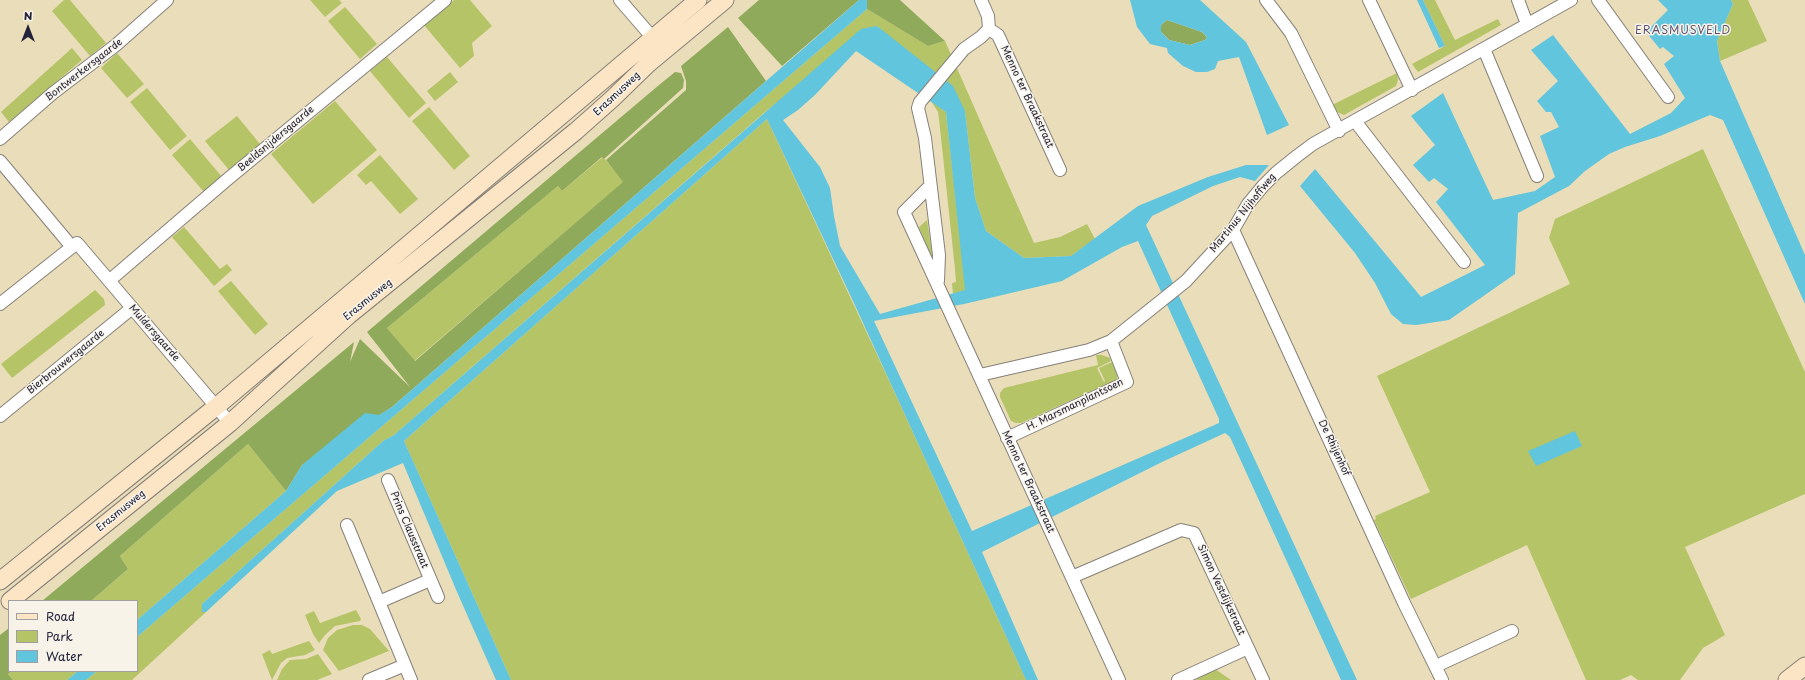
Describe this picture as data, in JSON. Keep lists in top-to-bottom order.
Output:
{
  "streets": {
    "main road": ["Erasmusweg"],
    "street": [
      "Bontwerkersgaarde",
      "Menno ter Braakstraat",
      "Beeldsnijdersgaarde",
      "Martinus Nijhoffweg",
      "Muldersgaarde",
      "Bierbrouwersgaarde",
      "H. Marsmanplantsoen",
      "De Rhijenhof",
      "Prins Clausstraat",
      "Simon Vestdijkstraat"
    ]
  },
  "crossings": [
    ["Erasmusweg", "Muldersgaarde"],
    ["Menno ter Braakstraat", "H. Marsmanplantsoen"],
    ["Menno ter Braakstraat", "Simon Vestdijkstraat"],
    ["Beeldsnijdersgaarde", "Muldersgaarde"],
    ["Martinus Nijhoffweg", "H. Marsmanplantsoen"],
    ["Martinus Nijhoffweg", "De Rhijenhof"],
    ["Muldersgaarde", "Bierbrouwersgaarde"]
  ],
  "districts": ["ERASMUSVELD"],
  "legend": ["Road", "Park", "Water"],
  "north": "top"
}
